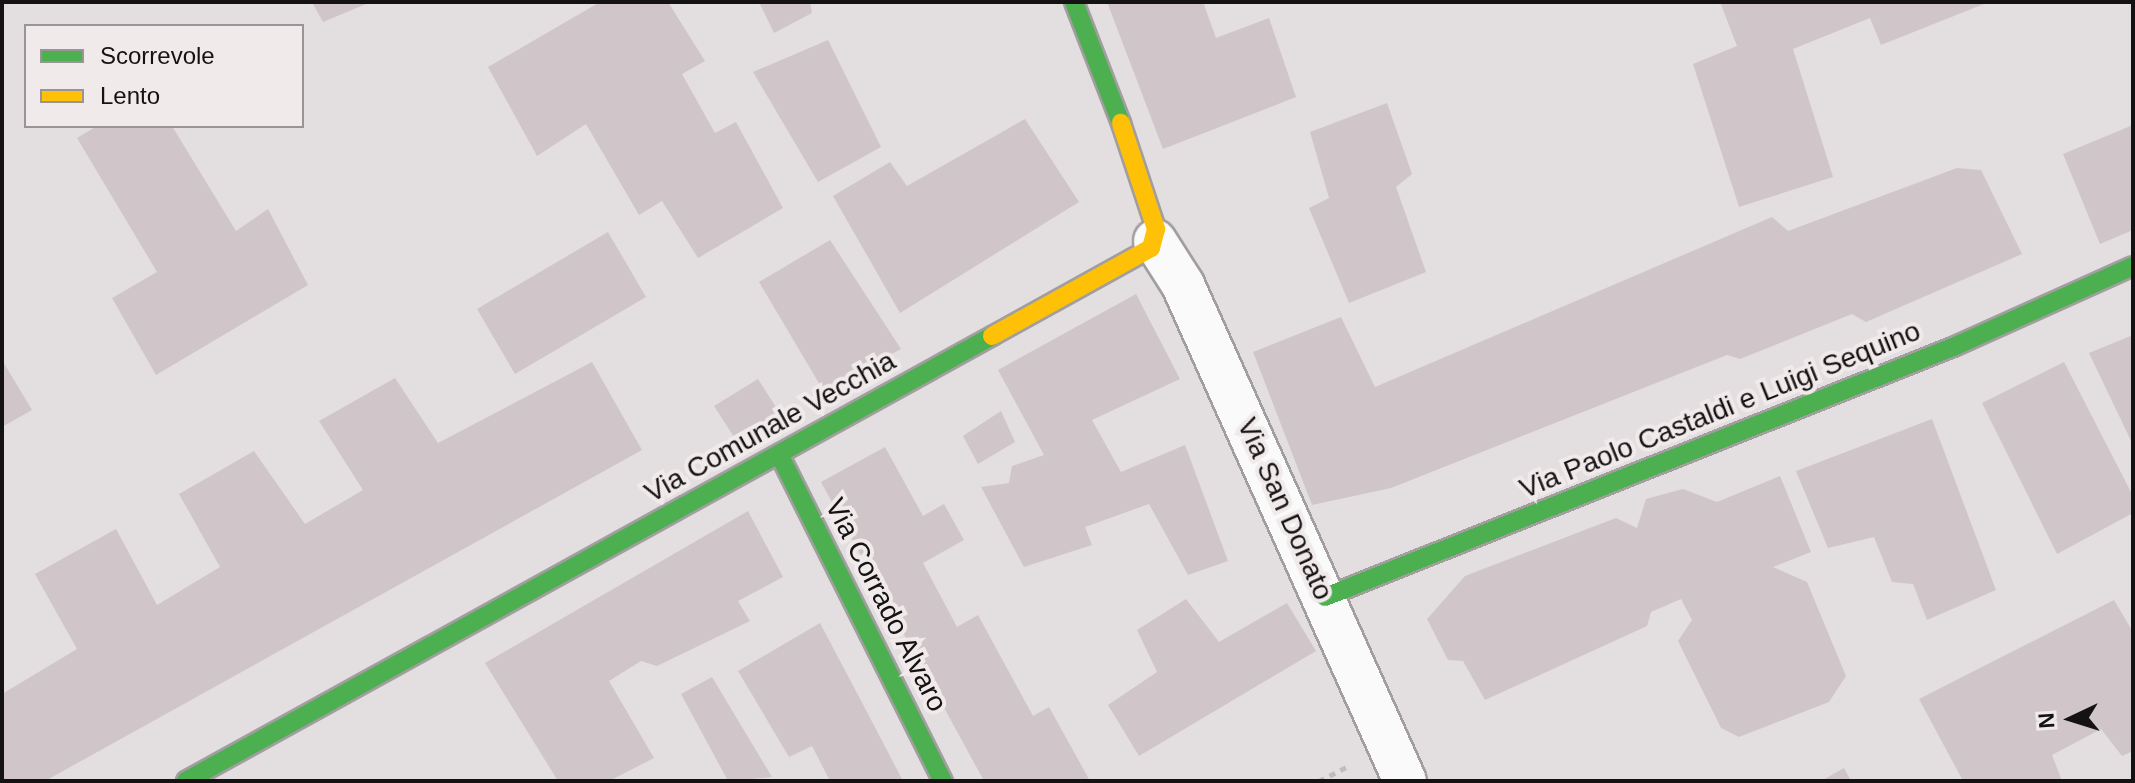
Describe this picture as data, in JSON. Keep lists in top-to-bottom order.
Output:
{
  "streets": {
    "street": [
      "Via Paolo Castaldi e Luigi Sequino",
      "Via Comunale Vecchia",
      "Via San Donato",
      "Via Corrado Alvaro"
    ]
  },
  "crossings": [
    ["Via Paolo Castaldi e Luigi Sequino", "Via San Donato"],
    ["Via Comunale Vecchia", "Via San Donato"],
    ["Via Comunale Vecchia", "Via Corrado Alvaro"]
  ],
  "legend": ["Scorrevole", "Lento"],
  "north": "left"
}
